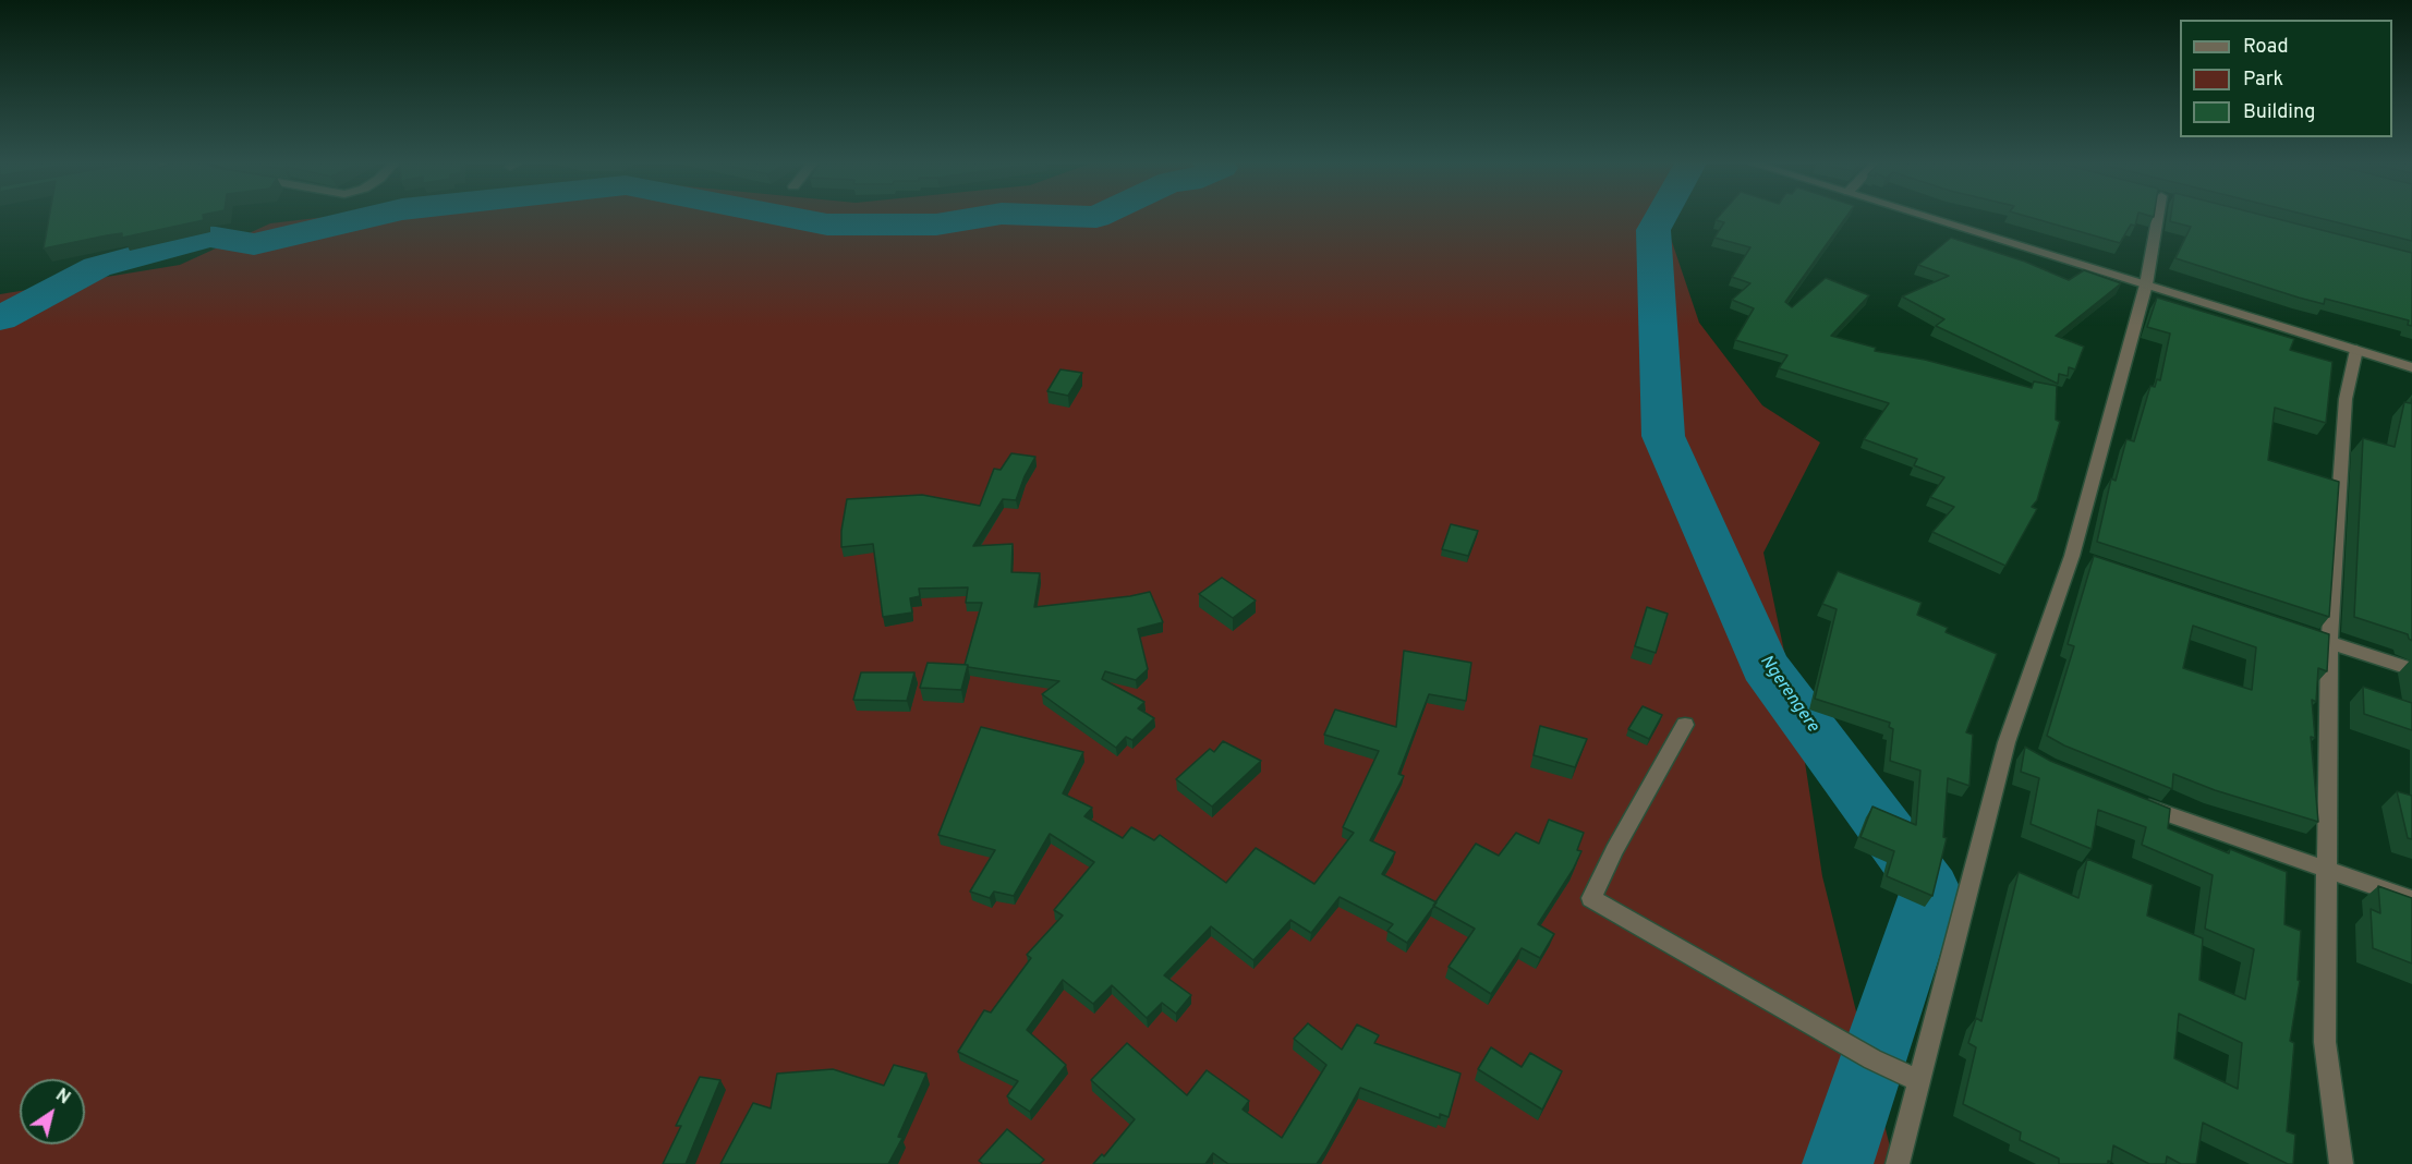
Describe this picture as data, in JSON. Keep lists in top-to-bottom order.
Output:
{
  "water": ["Ngerengere"],
  "legend": ["Road", "Park", "Building"],
  "north": "top right"
}
